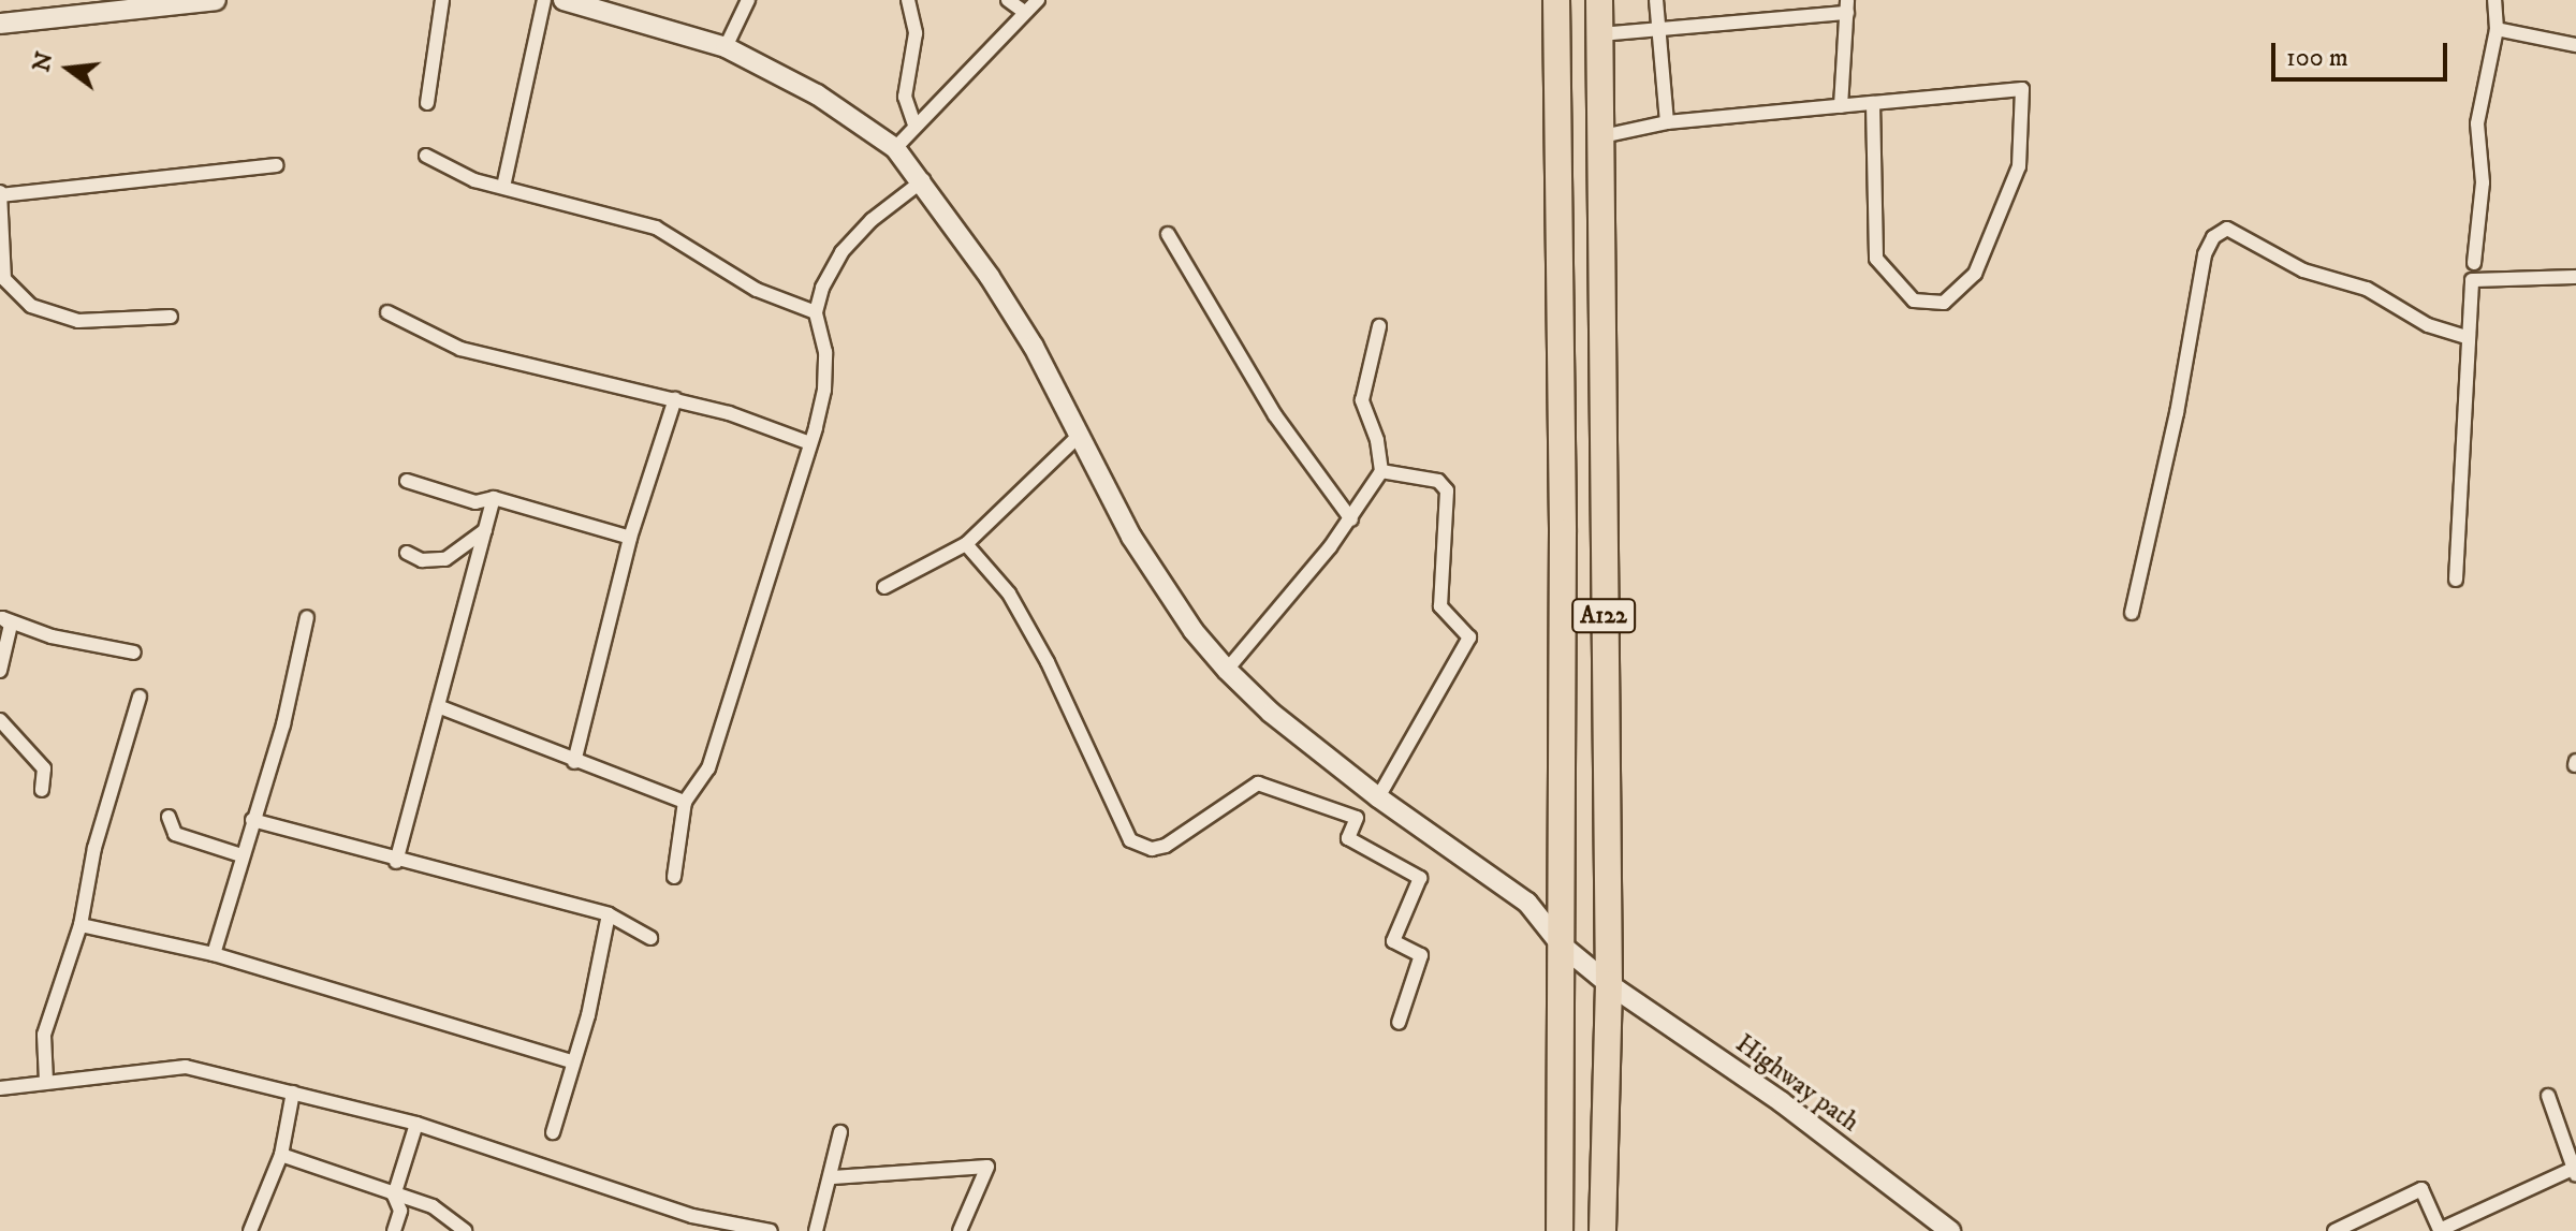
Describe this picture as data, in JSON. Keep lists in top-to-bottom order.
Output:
{
  "streets": {
    "highway": ["A122"],
    "street": ["Highway path"]
  },
  "crossings": [
    ["A122", "Highway path"]
  ],
  "scale_bar": "100 m",
  "north": "left"
}
